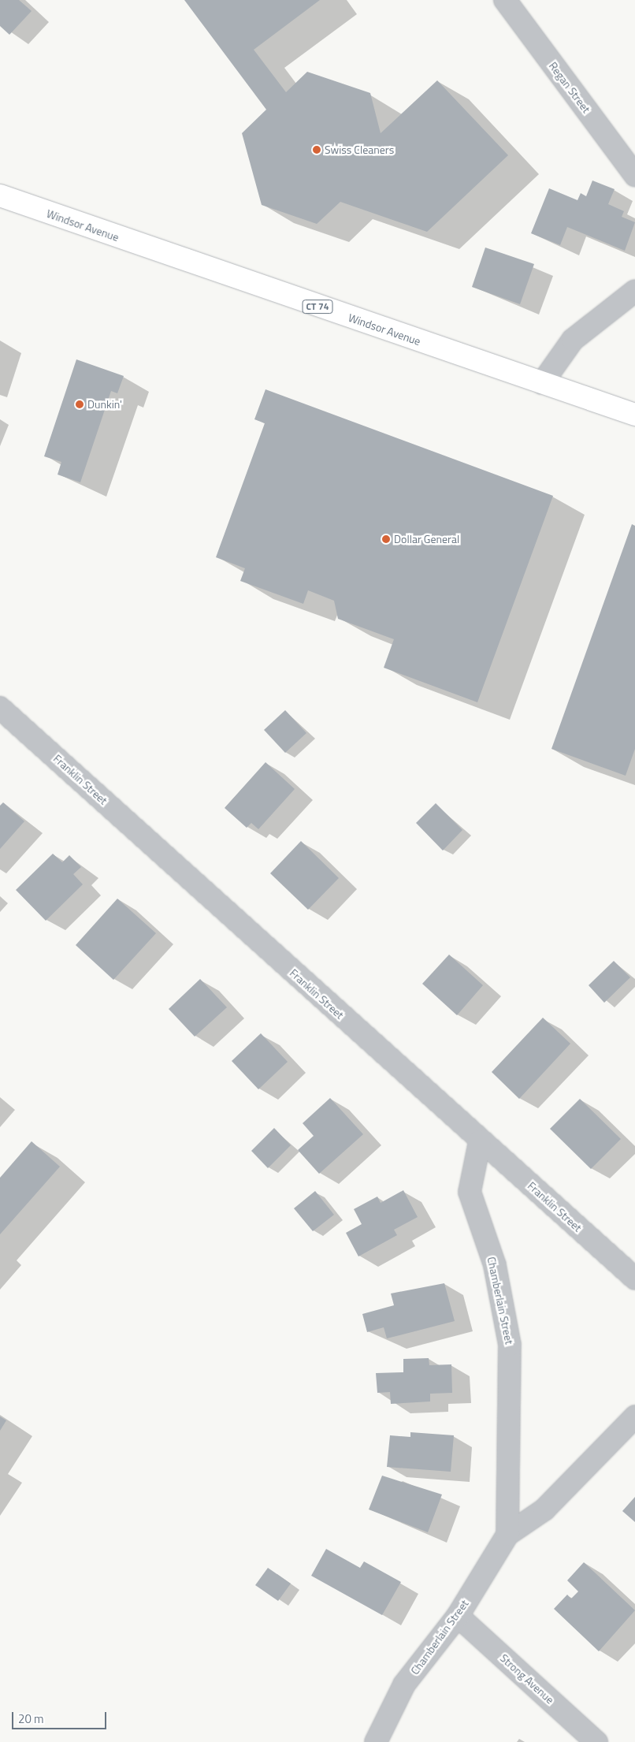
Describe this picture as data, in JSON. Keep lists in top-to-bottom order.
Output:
{
  "streets": {
    "main road": ["Windsor Avenue", "CT 74"],
    "street": [
      "Regan Street",
      "Franklin Street",
      "Chamberlain Street",
      "Strong Avenue"
    ]
  },
  "crossings": [
    ["Franklin Street", "Chamberlain Street"],
    ["Chamberlain Street", "Strong Avenue"]
  ],
  "places": ["Swiss Cleaners", "Dunkin'", "Dollar General"],
  "scale_bar": "20 m"
}
